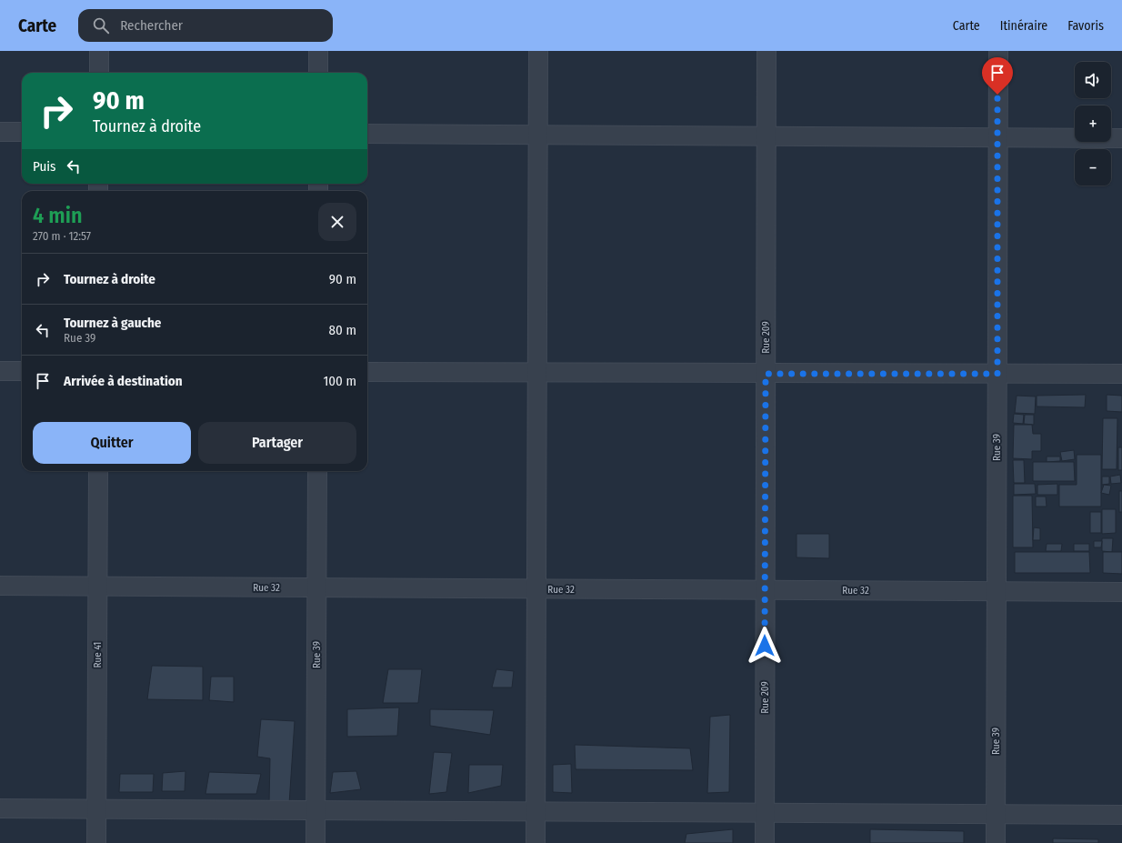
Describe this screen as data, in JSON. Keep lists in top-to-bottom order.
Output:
{
  "streets": {
    "street": [
      "Rue 209",
      "Rue 39",
      "Rue 32",
      "Rue 41"
    ]
  },
  "crossings": [
    ["Rue 209", "Rue 32"],
    ["Rue 39", "Rue 32"],
    ["Rue 32", "Rue 41"]
  ],
  "page": {
    "header": "Carte",
    "search": "Rechercher",
    "nav": ["Carte", "Itinéraire", "Favoris"],
    "map_buttons": ["+", "−"],
    "turn": ["90 m", "Tournez à droite"],
    "then": "Puis",
    "heading": ["4 min", "270 m · 12:57"],
    "list": [
      {
        "name": "Tournez à droite",
        "value": "90 m"
      },
      {
        "name": "Tournez à gauche",
        "note": "Rue 39",
        "value": "80 m"
      },
      {
        "name": "Arrivée à destination",
        "value": "100 m"
      }
    ],
    "buttons": ["Quitter", "Partager"]
  }
}
